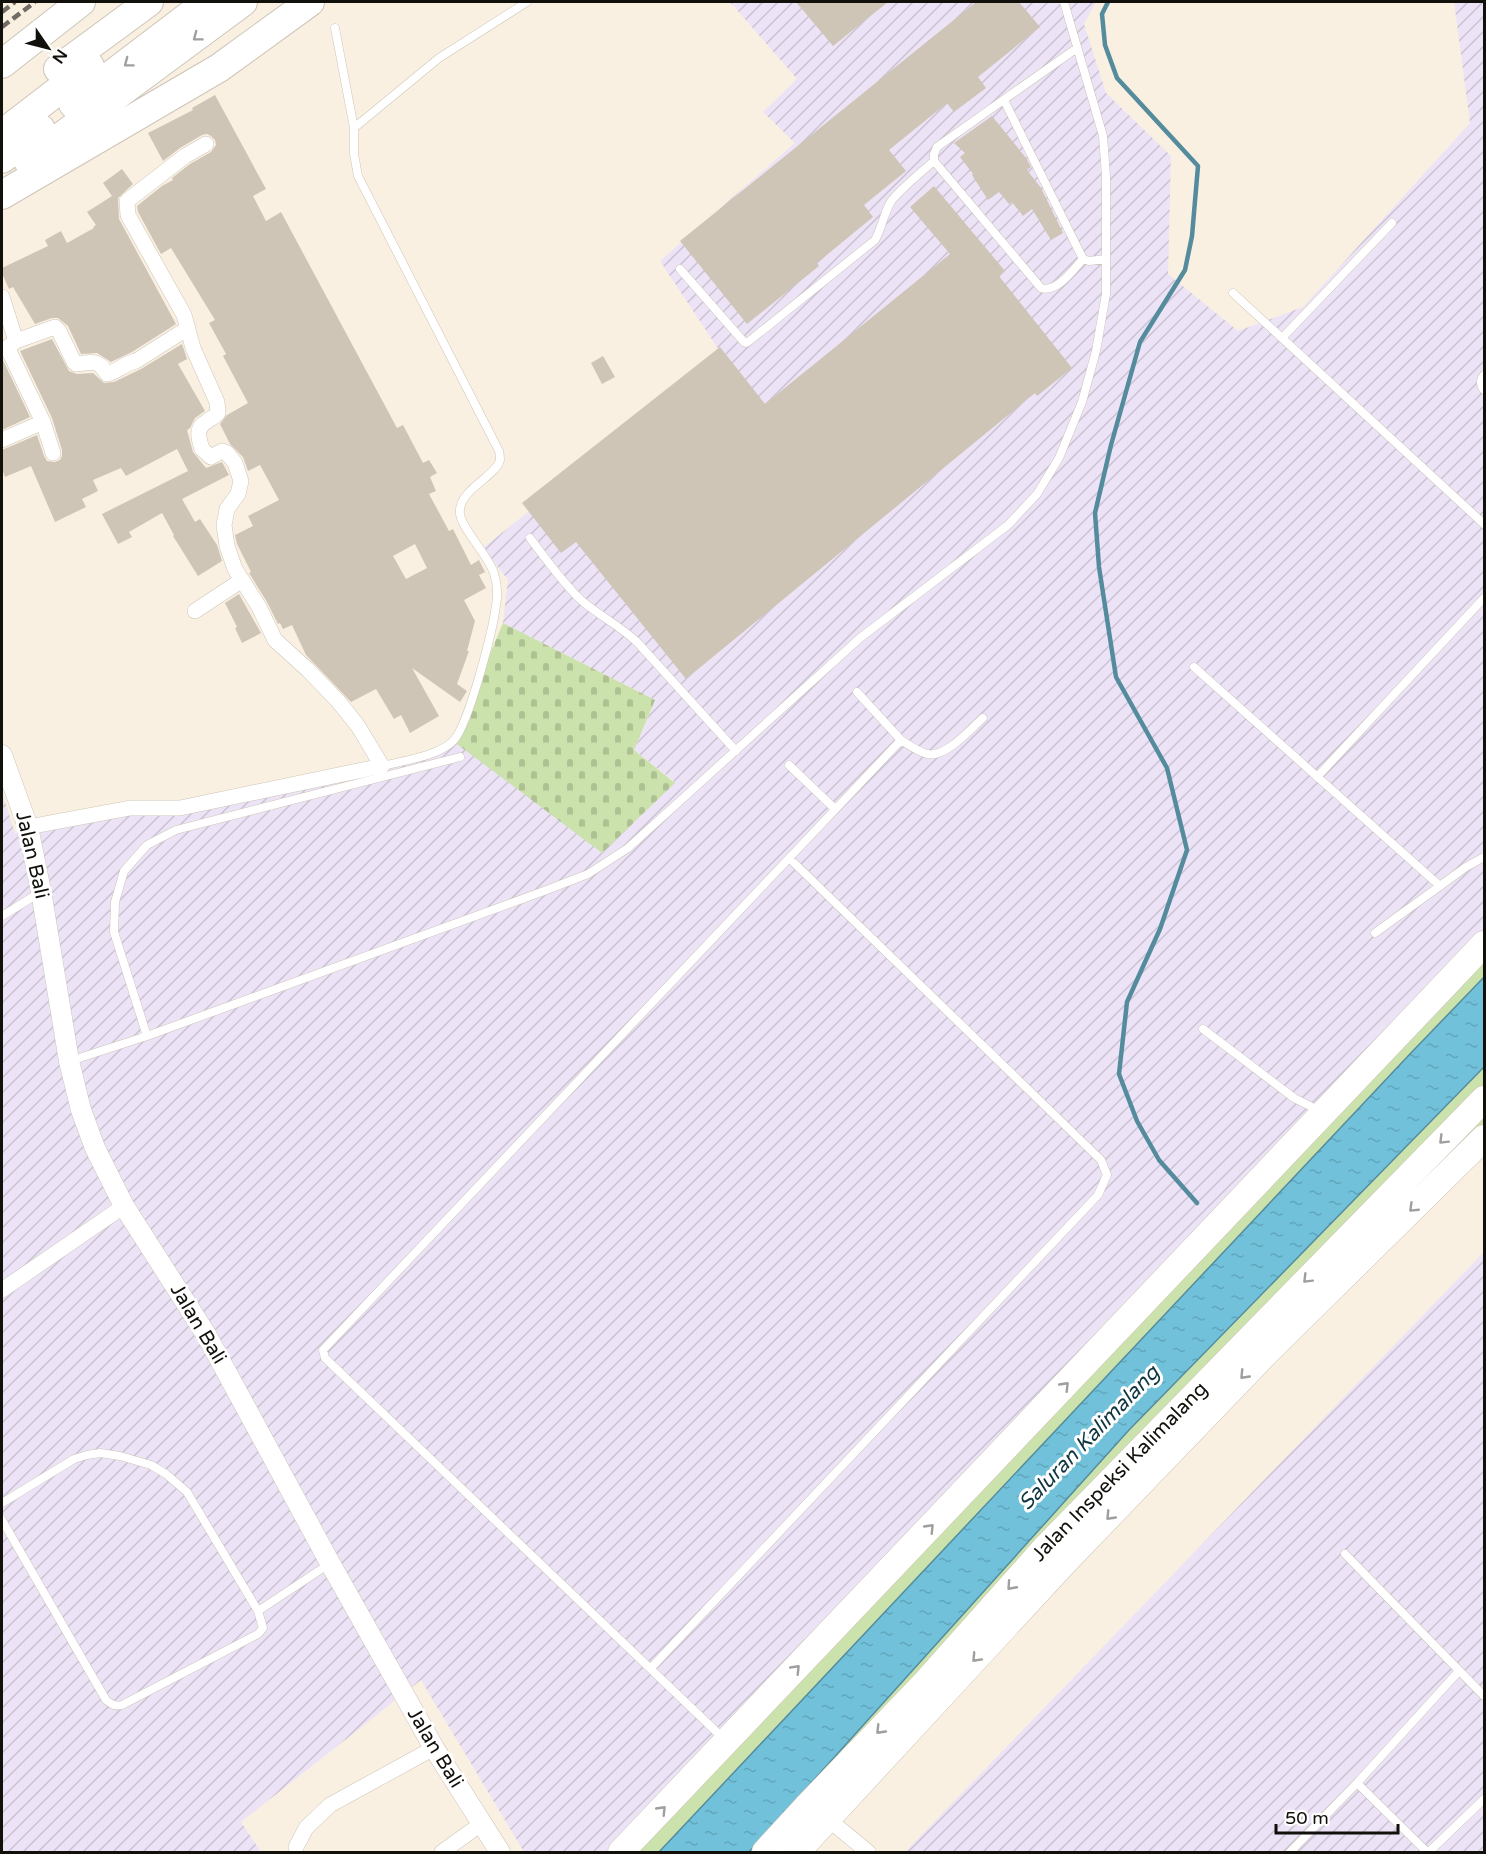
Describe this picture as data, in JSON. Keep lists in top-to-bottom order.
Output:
{
  "streets": {
    "main road": ["Jalan Inspeksi Kalimalang"],
    "street": ["Jalan Bali"]
  },
  "water": ["Saluran Kalimalang"],
  "scale_bar": "50 m",
  "north": "bottom right"
}
